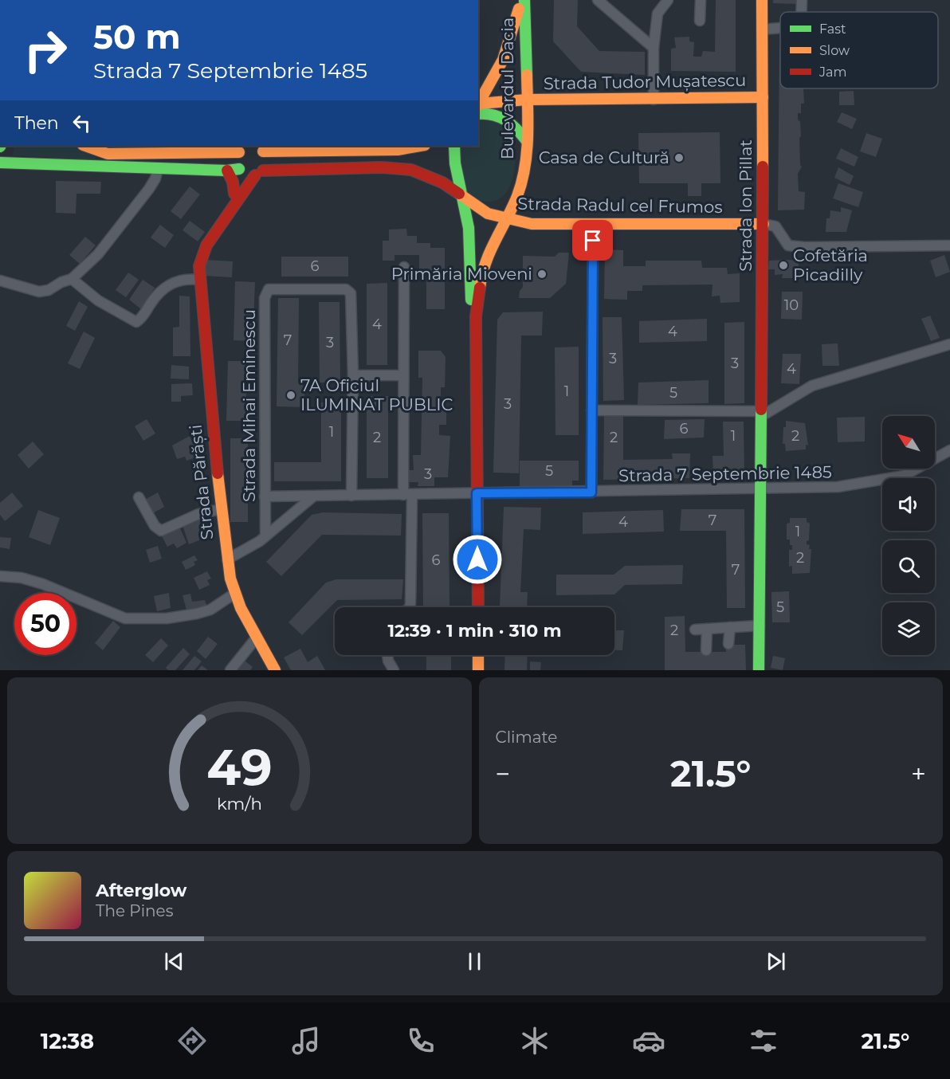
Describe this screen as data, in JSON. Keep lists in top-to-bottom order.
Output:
{
  "streets": {
    "main road": [
      "Strada Tudor Mușatescu",
      "Bulevardul Dacia",
      "Strada Radul cel Frumos",
      "Strada Ion Pillat",
      "Strada Părăști"
    ],
    "street": ["Strada Mihai Eminescu", "Strada 7 Septembrie 1485"]
  },
  "crossings": [
    ["Strada Tudor Mușatescu", "Bulevardul Dacia"],
    ["Strada Tudor Mușatescu", "Strada Ion Pillat"],
    ["Bulevardul Dacia", "Strada Radul cel Frumos"],
    ["Bulevardul Dacia", "Strada 7 Septembrie 1485"],
    ["Strada Radul cel Frumos", "Strada Ion Pillat"],
    ["Strada Radul cel Frumos", "Strada Părăști"],
    ["Strada Ion Pillat", "Strada 7 Septembrie 1485"],
    ["Strada Mihai Eminescu", "Strada 7 Septembrie 1485"]
  ],
  "places": [
    "Casa de Cultură",
    "Cofetăria Picadilly",
    "Primăria Mioveni",
    "7A Oficiul ILUMINAT PUBLIC"
  ],
  "house_numbers": [
    "6",
    "10",
    "4",
    "4",
    "7",
    "3",
    "3",
    "3",
    "4",
    "1",
    "5",
    "3",
    "6",
    "1",
    "1",
    "2",
    "2",
    "2",
    "5",
    "3",
    "7",
    "4",
    "1",
    "2",
    "6",
    "7",
    "5",
    "2"
  ],
  "legend": ["Fast", "Slow", "Jam"],
  "north": "top left",
  "page": {
    "turn": ["50 m", "Strada 7 Septembrie 1485"],
    "then": "Then",
    "limit": "50",
    "trip": "12:39 · 1 min · 310 m",
    "tile": "Climate",
    "heat": ["−", "21.5°", "+"],
    "song": ["Afterglow", "The Pines"],
    "tabs": ["12:38", "21.5°"],
    "gauge": ["49", "km/h"]
  }
}
